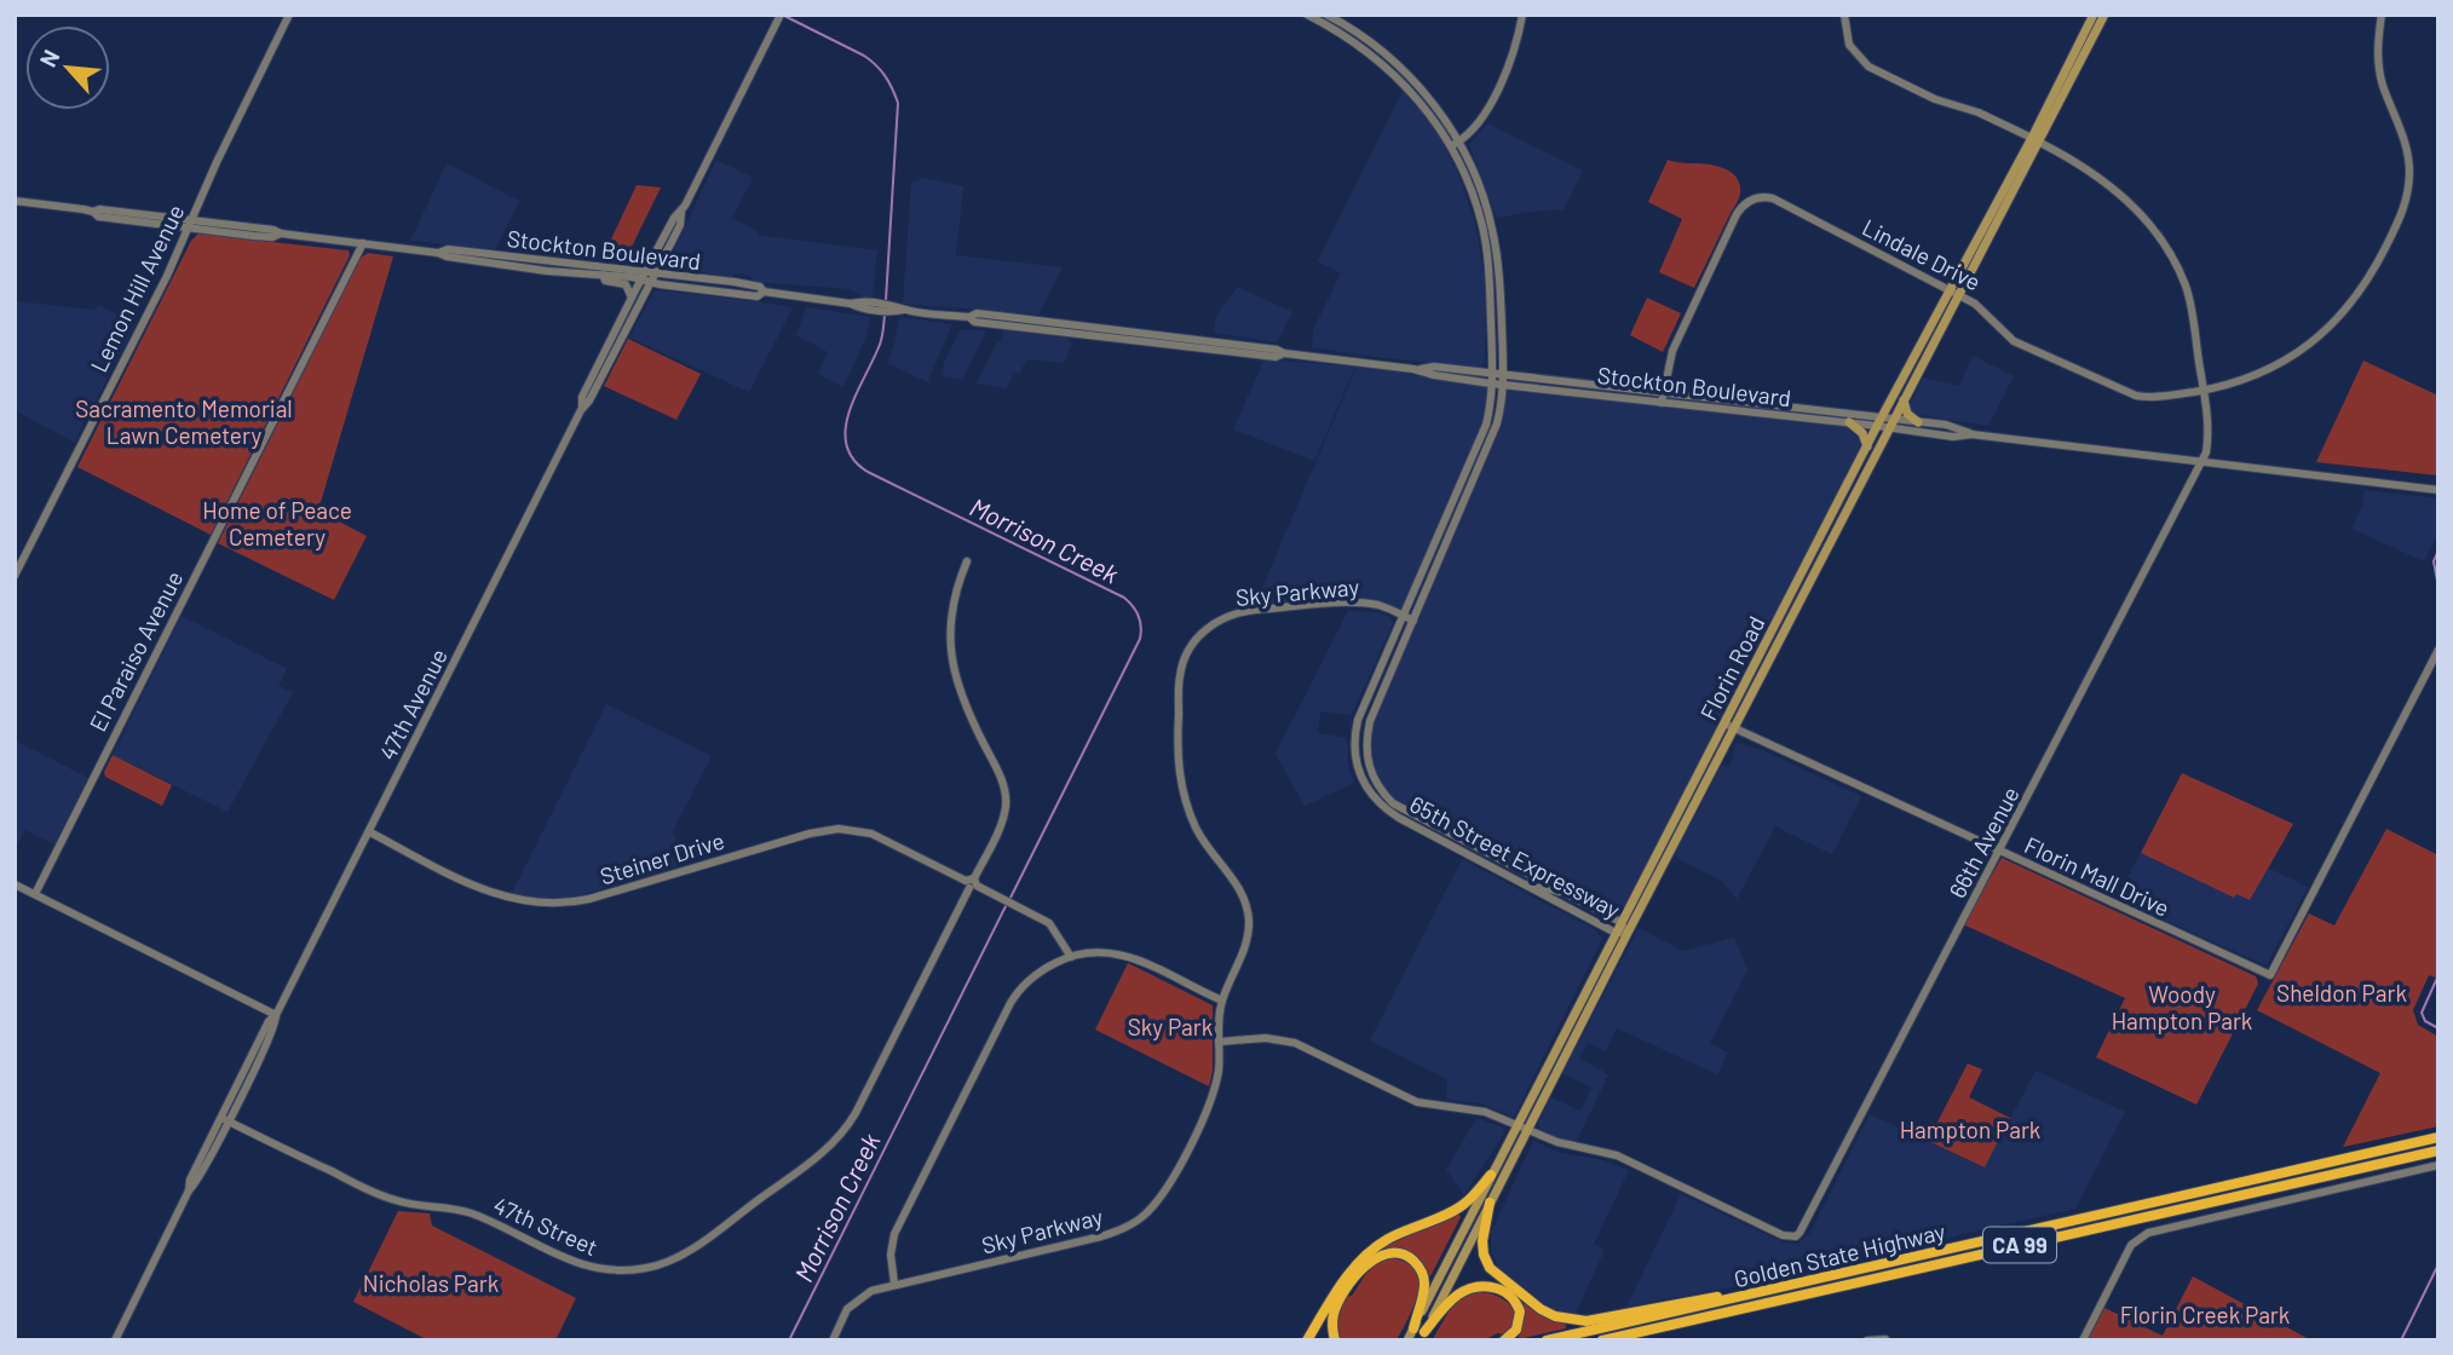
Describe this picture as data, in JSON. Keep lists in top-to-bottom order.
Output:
{
  "streets": {
    "highway": ["CA 99", "Golden State Highway"],
    "main road": ["Florin Road"],
    "street": [
      "Stockton Boulevard",
      "Lindale Drive",
      "Lemon Hill Avenue",
      "Sky Parkway",
      "El Paraiso Avenue",
      "47th Avenue",
      "66th Avenue",
      "65th Street Expressway",
      "Steiner Drive",
      "Florin Mall Drive",
      "47th Street"
    ]
  },
  "crossings": [
    ["Stockton Boulevard", "Lindale Drive"],
    ["Stockton Boulevard", "Lemon Hill Avenue"],
    ["Stockton Boulevard", "El Paraiso Avenue"],
    ["Stockton Boulevard", "Florin Road"],
    ["Stockton Boulevard", "47th Avenue"],
    ["Stockton Boulevard", "66th Avenue"],
    ["Stockton Boulevard", "65th Street Expressway"],
    ["Lindale Drive", "Florin Road"],
    ["Lindale Drive", "66th Avenue"],
    ["Sky Parkway", "65th Street Expressway"],
    ["Florin Road", "66th Avenue"],
    ["Florin Road", "65th Street Expressway"],
    ["Florin Road", "Florin Mall Drive"],
    ["47th Avenue", "Steiner Drive"],
    ["47th Avenue", "47th Street"],
    ["66th Avenue", "Florin Mall Drive"],
    ["Steiner Drive", "47th Street"]
  ],
  "water": ["Morrison Creek"],
  "parks": [
    "Sacramento Memorial Lawn Cemetery",
    "Home of Peace Cemetery",
    "Sheldon Park",
    "Woody Hampton Park",
    "Sky Park",
    "Hampton Park",
    "Nicholas Park",
    "Florin Creek Park"
  ],
  "north": "top left"
}
